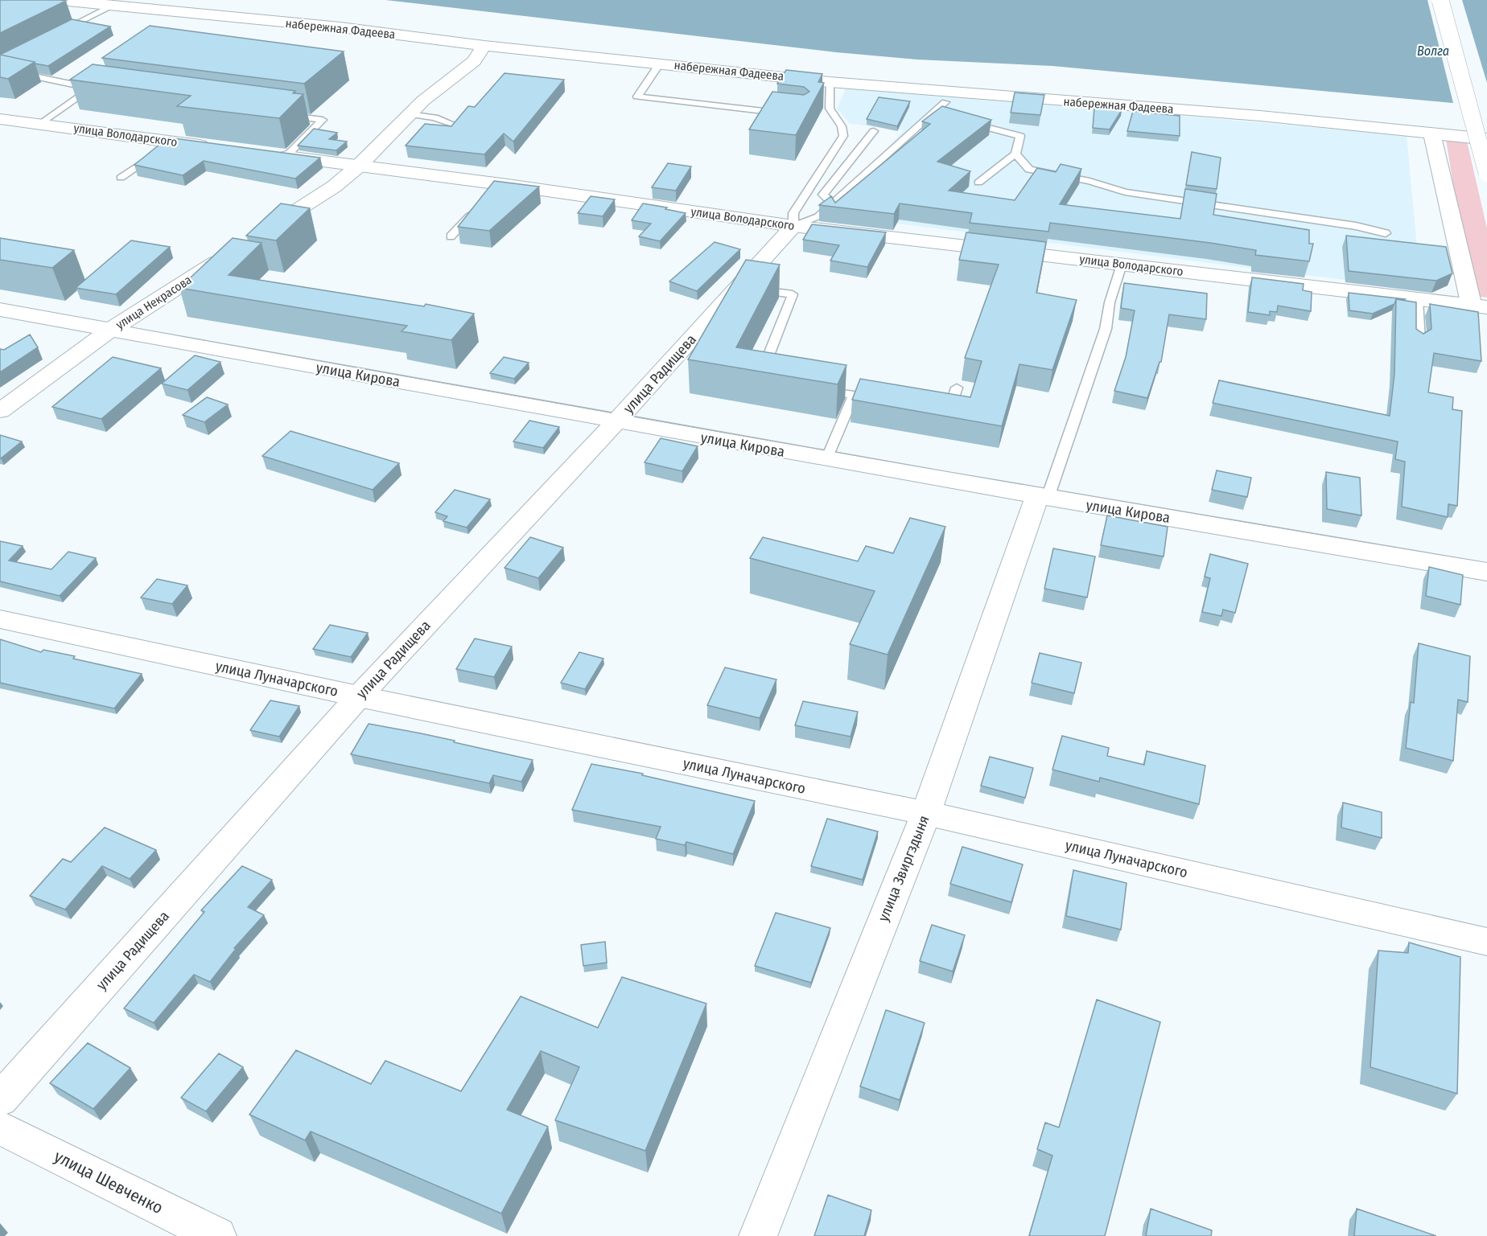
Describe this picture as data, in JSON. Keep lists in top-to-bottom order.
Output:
{
  "streets": {
    "street": [
      "набережная Фадеева",
      "улица Володарского",
      "улица Некрасова",
      "улица Радищева",
      "улица Кирова",
      "улица Луначарского",
      "улица Звиргздыня",
      "улица Шевченко"
    ]
  },
  "crossings": [
    ["улица Володарского", "улица Радищева"],
    ["улица Некрасова", "улица Кирова"],
    ["улица Радищева", "улица Кирова"],
    ["улица Радищева", "улица Луначарского"],
    ["улица Кирова", "улица Звиргздыня"],
    ["улица Луначарского", "улица Звиргздыня"]
  ],
  "water": ["Волга"]
}
